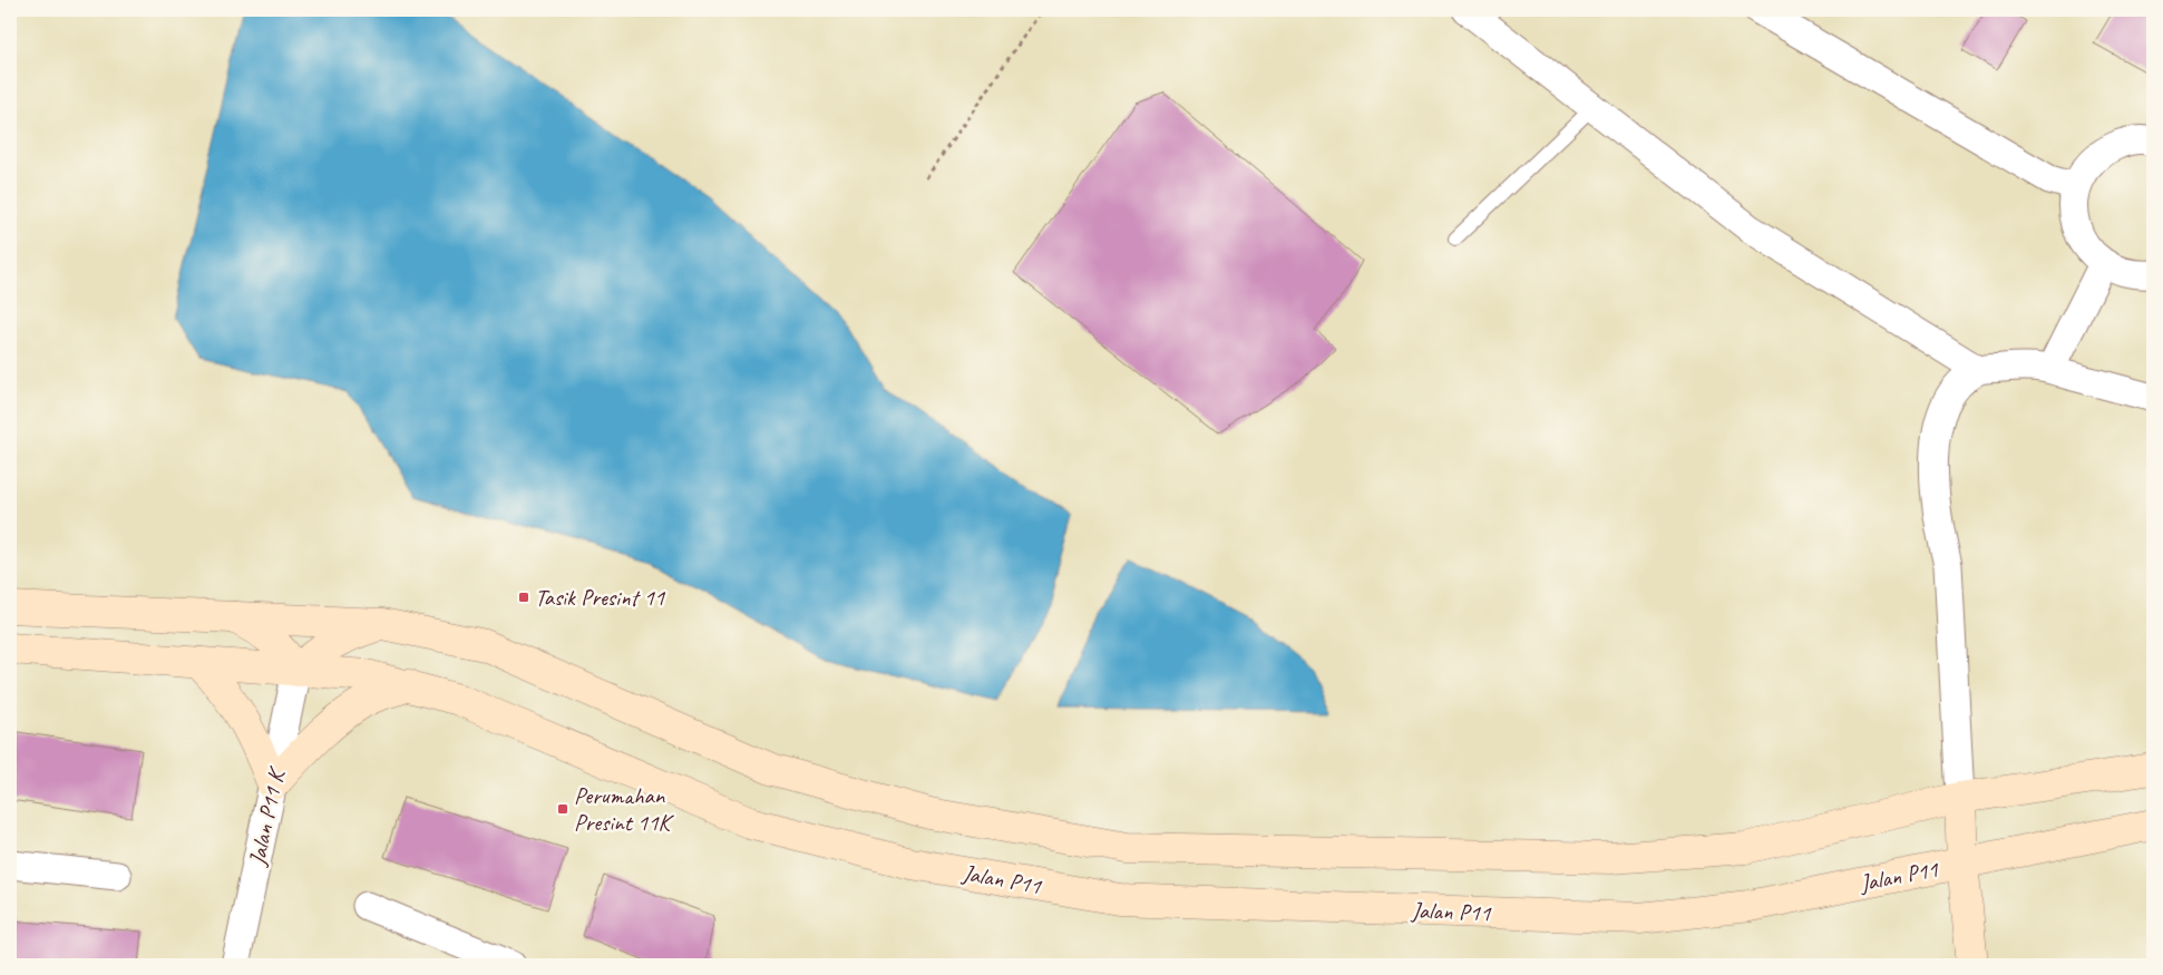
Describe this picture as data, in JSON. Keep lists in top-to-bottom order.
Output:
{
  "streets": {
    "main road": ["Jalan P11"],
    "street": ["Jalan P11 K"]
  },
  "crossings": [
    ["Jalan P11 K", "Jalan P11"]
  ],
  "places": {
    "transit": ["Tasik Presint 11", "Perumahan Presint 11K"]
  }
}
